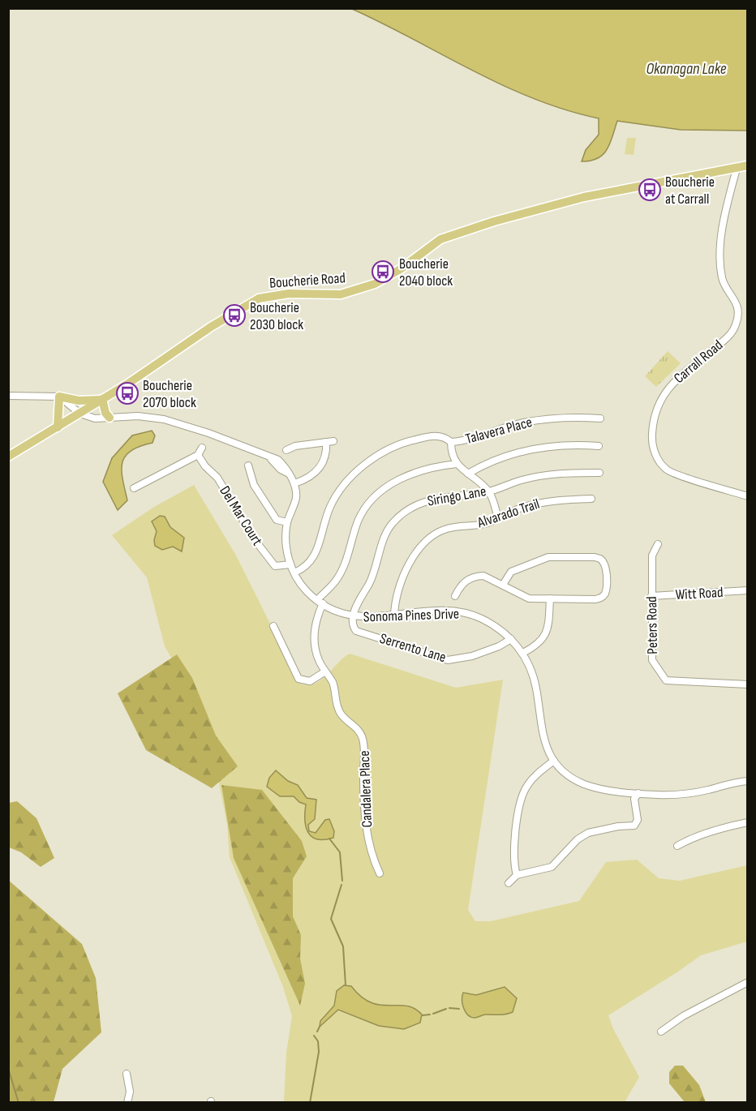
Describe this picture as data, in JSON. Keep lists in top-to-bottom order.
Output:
{
  "streets": {
    "main road": ["Boucherie Road"],
    "street": [
      "Carrall Road",
      "Talavera Place",
      "Siringo Lane",
      "Alvarado Trail",
      "Del Mar Court",
      "Witt Road",
      "Sonoma Pines Drive",
      "Peters Road",
      "Serrento Lane",
      "Candalera Place"
    ]
  },
  "crossings": [
    ["Boucherie Road", "Carrall Road"],
    ["Talavera Place", "Sonoma Pines Drive"],
    ["Siringo Lane", "Sonoma Pines Drive"],
    ["Siringo Lane", "Serrento Lane"],
    ["Alvarado Trail", "Sonoma Pines Drive"],
    ["Del Mar Court", "Sonoma Pines Drive"],
    ["Witt Road", "Peters Road"],
    ["Sonoma Pines Drive", "Serrento Lane"],
    ["Sonoma Pines Drive", "Candalera Place"]
  ],
  "water": ["Okanagan Lake"],
  "places": {
    "bus stop": [
      "Boucherie at Carrall",
      "Boucherie 2040 block",
      "Boucherie 2030 block",
      "Boucherie 2070 block"
    ]
  }
}
